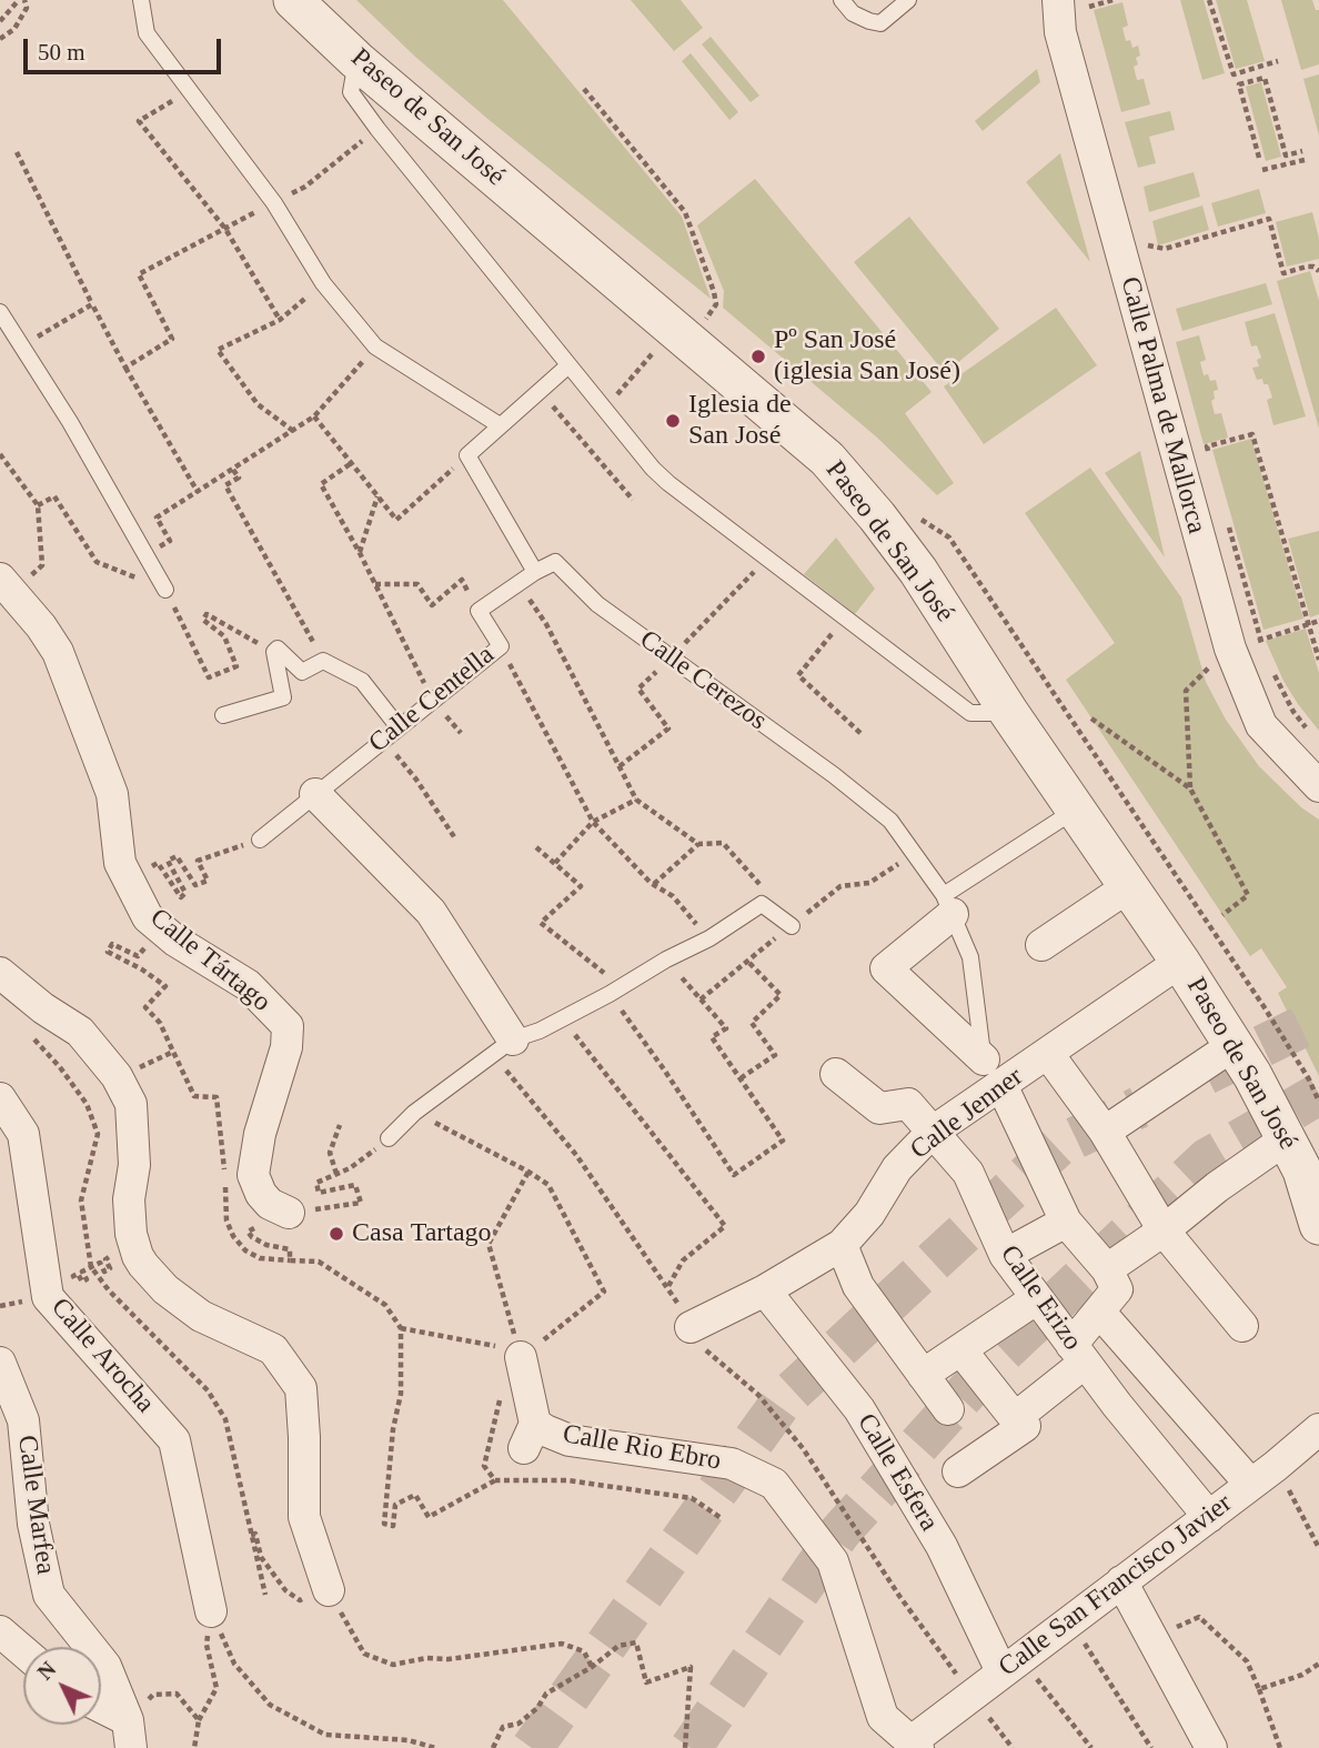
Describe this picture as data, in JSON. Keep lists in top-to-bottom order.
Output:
{
  "streets": {
    "street": [
      "Paseo de San José",
      "Calle Palma de Mallorca",
      "Calle Cerezos",
      "Calle Tártago",
      "Calle Jenner",
      "Calle Erizo",
      "Calle Arocha",
      "Calle Rio Ebro",
      "Calle Esfera",
      "Calle Marfea",
      "Calle San Francisco Javier"
    ],
    "lane": ["Calle Centella"]
  },
  "crossings": [
    ["Paseo de San José", "Calle Jenner"],
    ["Calle Cerezos", "Calle Centella"],
    ["Calle Cerezos", "Calle Jenner"],
    ["Calle Jenner", "Calle Erizo"],
    ["Calle Jenner", "Calle Esfera"],
    ["Calle Erizo", "Calle San Francisco Javier"],
    ["Calle Rio Ebro", "Calle San Francisco Javier"],
    ["Calle Esfera", "Calle San Francisco Javier"]
  ],
  "places": ["Pº San José (iglesia San José)", "Iglesia de San José", "Casa Tartago"],
  "scale_bar": "50 m",
  "north": "top left"
}
